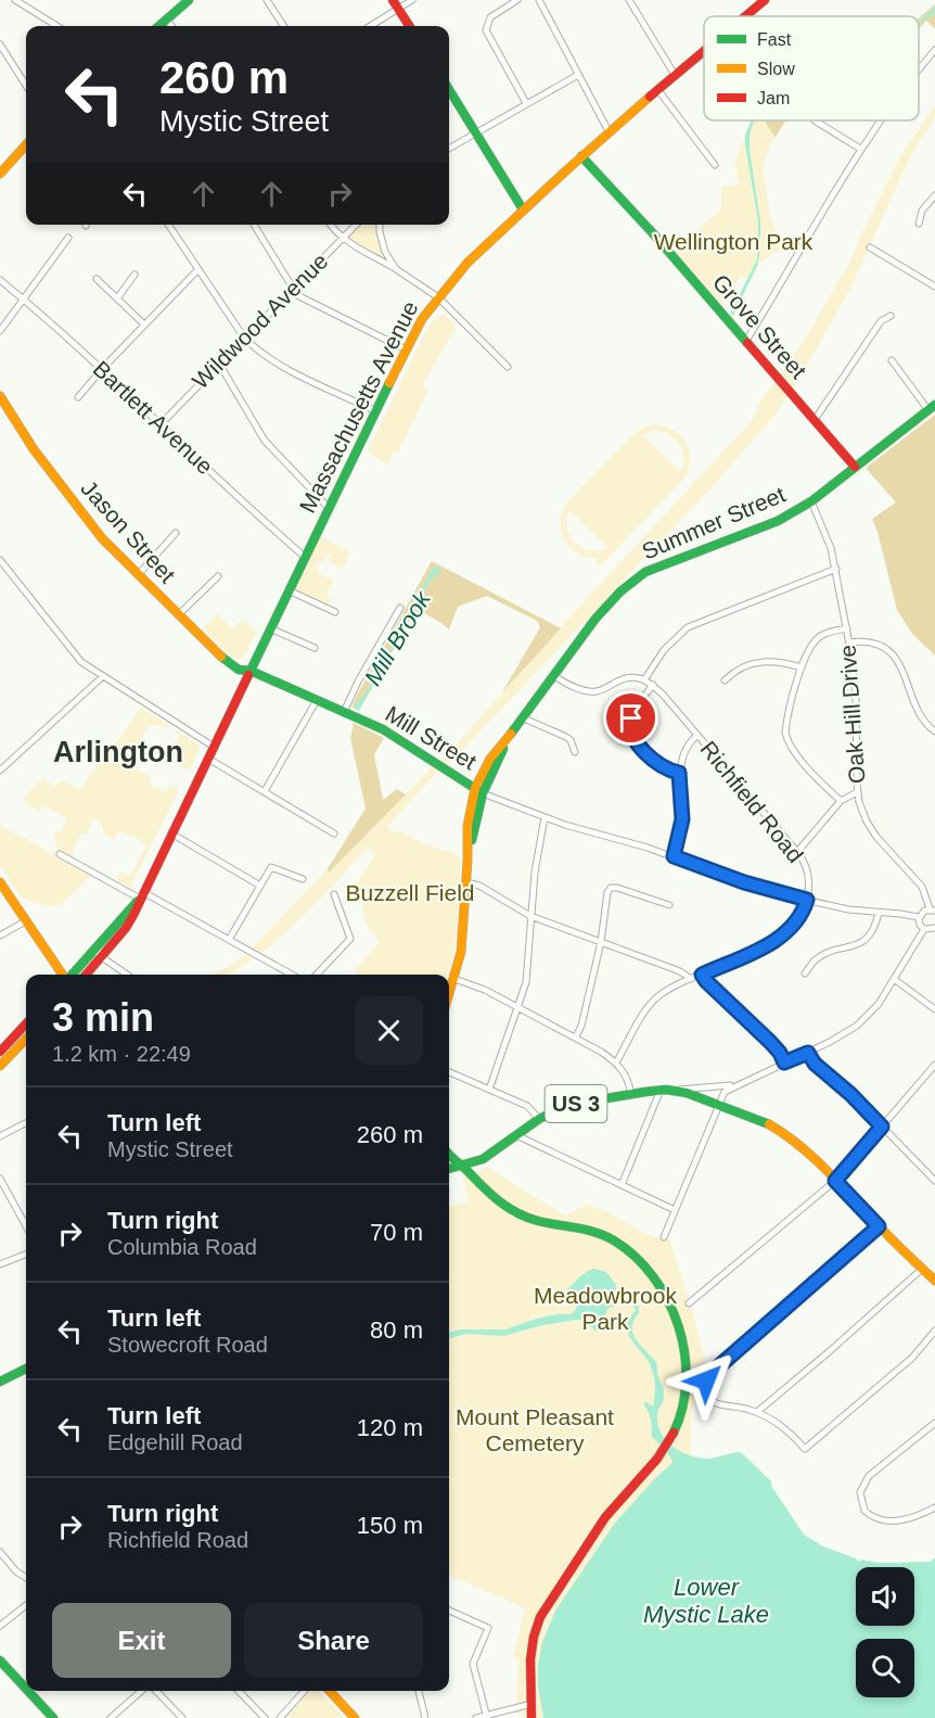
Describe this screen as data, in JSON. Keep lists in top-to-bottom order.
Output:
{
  "streets": {
    "main road": [
      "Grove Street",
      "Massachusetts Avenue",
      "Summer Street",
      "Jason Street",
      "Mill Street",
      "US 3"
    ],
    "street": [
      "Wildwood Avenue",
      "Bartlett Avenue",
      "Oak Hill Drive",
      "Richfield Road"
    ]
  },
  "crossings": [
    ["Wildwood Avenue", "Bartlett Avenue"],
    ["Grove Street", "Massachusetts Avenue"],
    ["Grove Street", "Summer Street"],
    ["Massachusetts Avenue", "Bartlett Avenue"],
    ["Massachusetts Avenue", "Jason Street"],
    ["Massachusetts Avenue", "Mill Street"],
    ["Summer Street", "Oak Hill Drive"],
    ["Summer Street", "Mill Street"],
    ["Jason Street", "Mill Street"]
  ],
  "districts": ["Arlington"],
  "water": ["Mill Brook", "Lower Mystic Lake"],
  "parks": [
    "Wellington Park",
    "Buzzell Field",
    "Meadowbrook Park",
    "Mount Pleasant Cemetery"
  ],
  "legend": ["Fast", "Slow", "Jam"],
  "page": {
    "turn": ["260 m", "Mystic Street"],
    "heading": ["3 min", "1.2 km · 22:49"],
    "list": [
      {
        "name": "Turn left",
        "note": "Mystic Street",
        "value": "260 m"
      },
      {
        "name": "Turn right",
        "note": "Columbia Road",
        "value": "70 m"
      },
      {
        "name": "Turn left",
        "note": "Stowecroft Road",
        "value": "80 m"
      },
      {
        "name": "Turn left",
        "note": "Edgehill Road",
        "value": "120 m"
      },
      {
        "name": "Turn right",
        "note": "Richfield Road",
        "value": "150 m"
      }
    ],
    "buttons": ["Exit", "Share"]
  }
}
